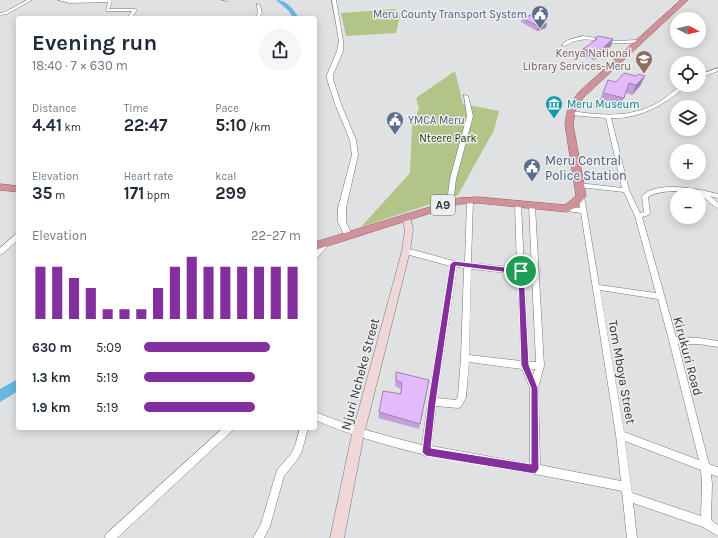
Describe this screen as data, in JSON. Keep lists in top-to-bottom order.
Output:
{
  "streets": {
    "highway": ["A9"],
    "main road": ["Njuri Ncheke Street"],
    "street": ["Kirukuri Road", "Tom Mboya Street"]
  },
  "crossings": [
    ["A9", "Njuri Ncheke Street"]
  ],
  "parks": ["Nteere Park"],
  "places": {
    "public building": ["Meru County Transport System", "YMCA Meru", "Meru Central Police Station"],
    "school or university": ["Kenya National Library Services-Meru"],
    "museum": ["Meru Museum"]
  },
  "north": "right",
  "page": {
    "map_buttons": ["+", "−"],
    "heading": ["Evening run", "18:40 · 7 × 630 m"],
    "stats": [
      ["Distance", "4.41 km"],
      ["Time", "22:47"],
      ["Pace", "5:10 /km"],
      ["Elevation", "35 m"],
      ["Heart rate", "171 bpm"],
      ["kcal", "299"]
    ],
    "chart": ["Elevation", "22–27 m"],
    "list": [
      {
        "name": "630 m",
        "note": "5:09"
      },
      {
        "name": "1.3 km",
        "note": "5:19"
      },
      {
        "name": "1.9 km",
        "note": "5:19"
      }
    ]
  }
}
